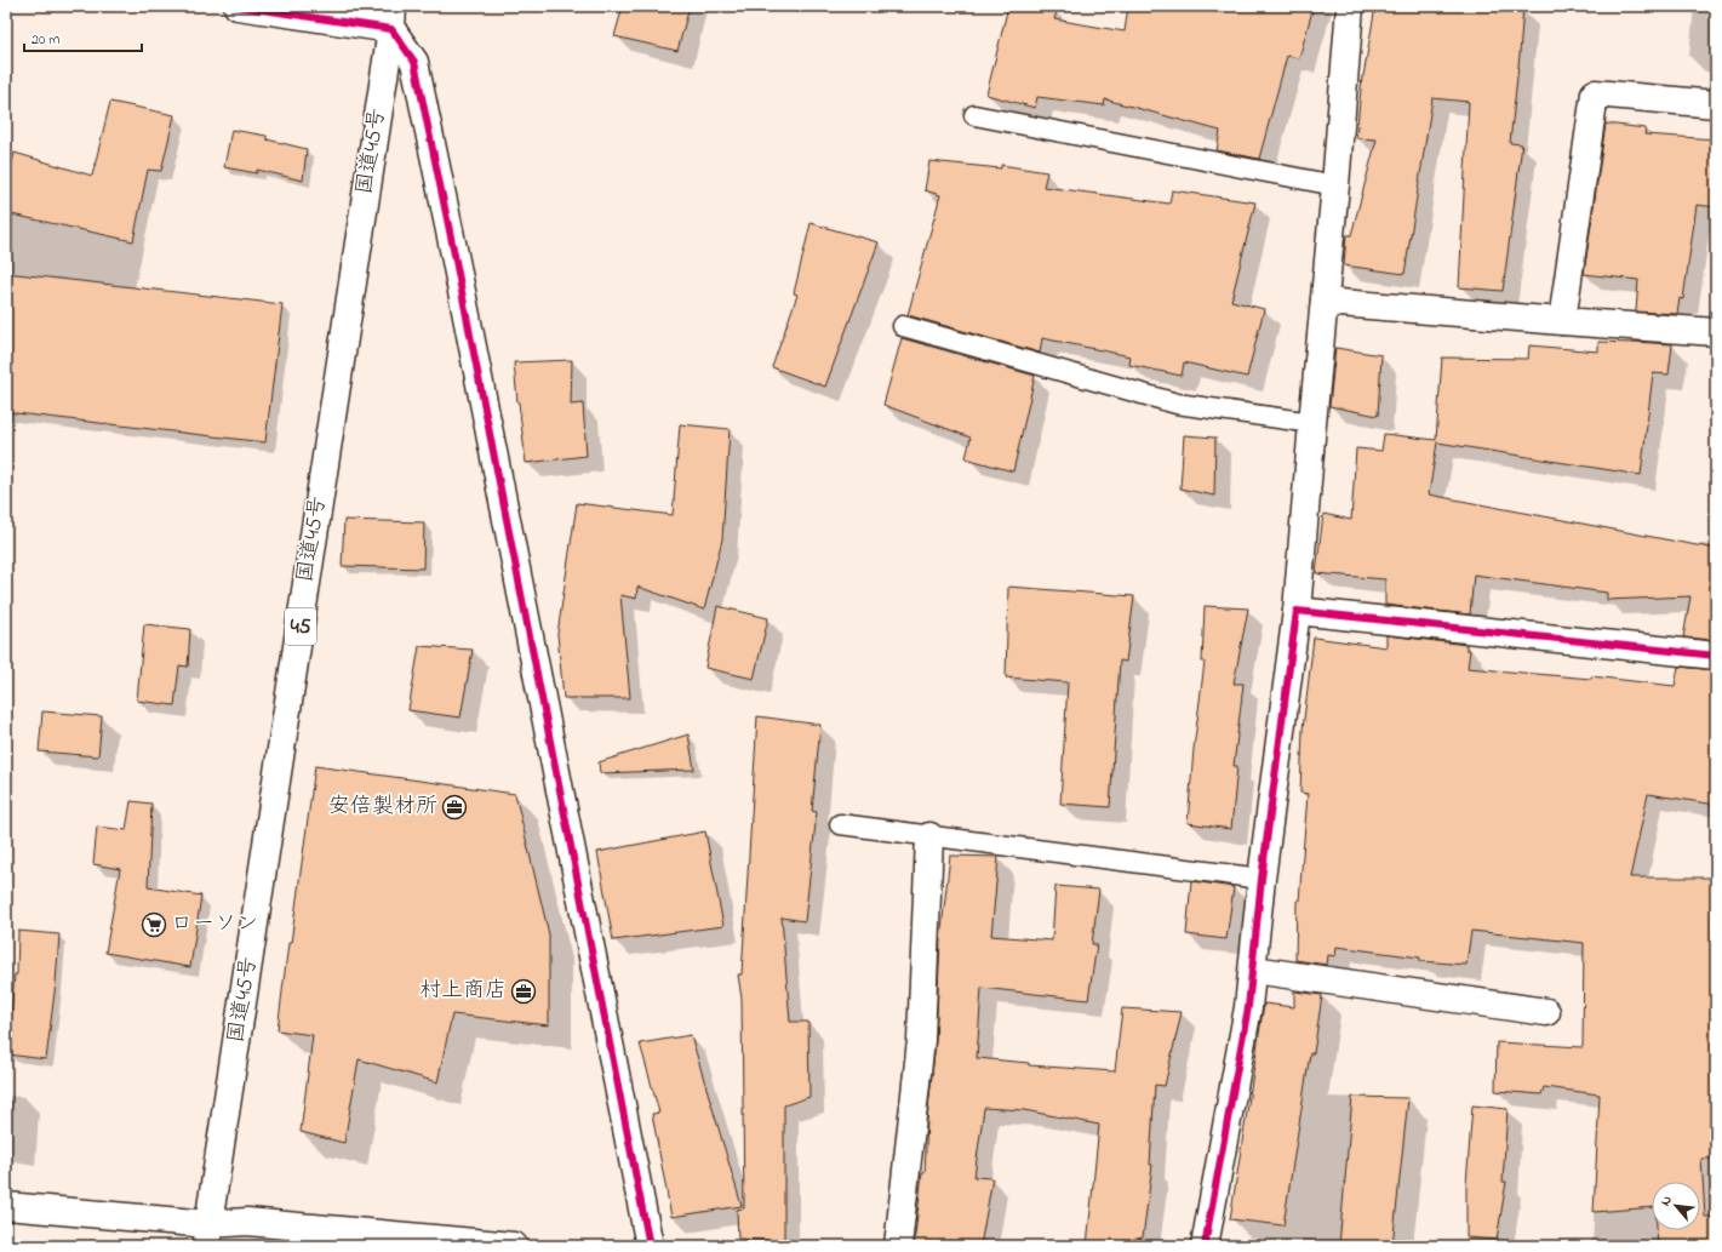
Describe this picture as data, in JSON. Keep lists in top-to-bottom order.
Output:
{
  "streets": {
    "main road": ["国道45号", "45"]
  },
  "places": {
    "office": ["安倍製材所", "村上商店"],
    "supermarket": ["ローソン"]
  },
  "scale_bar": "20 m",
  "north": "top left"
}
